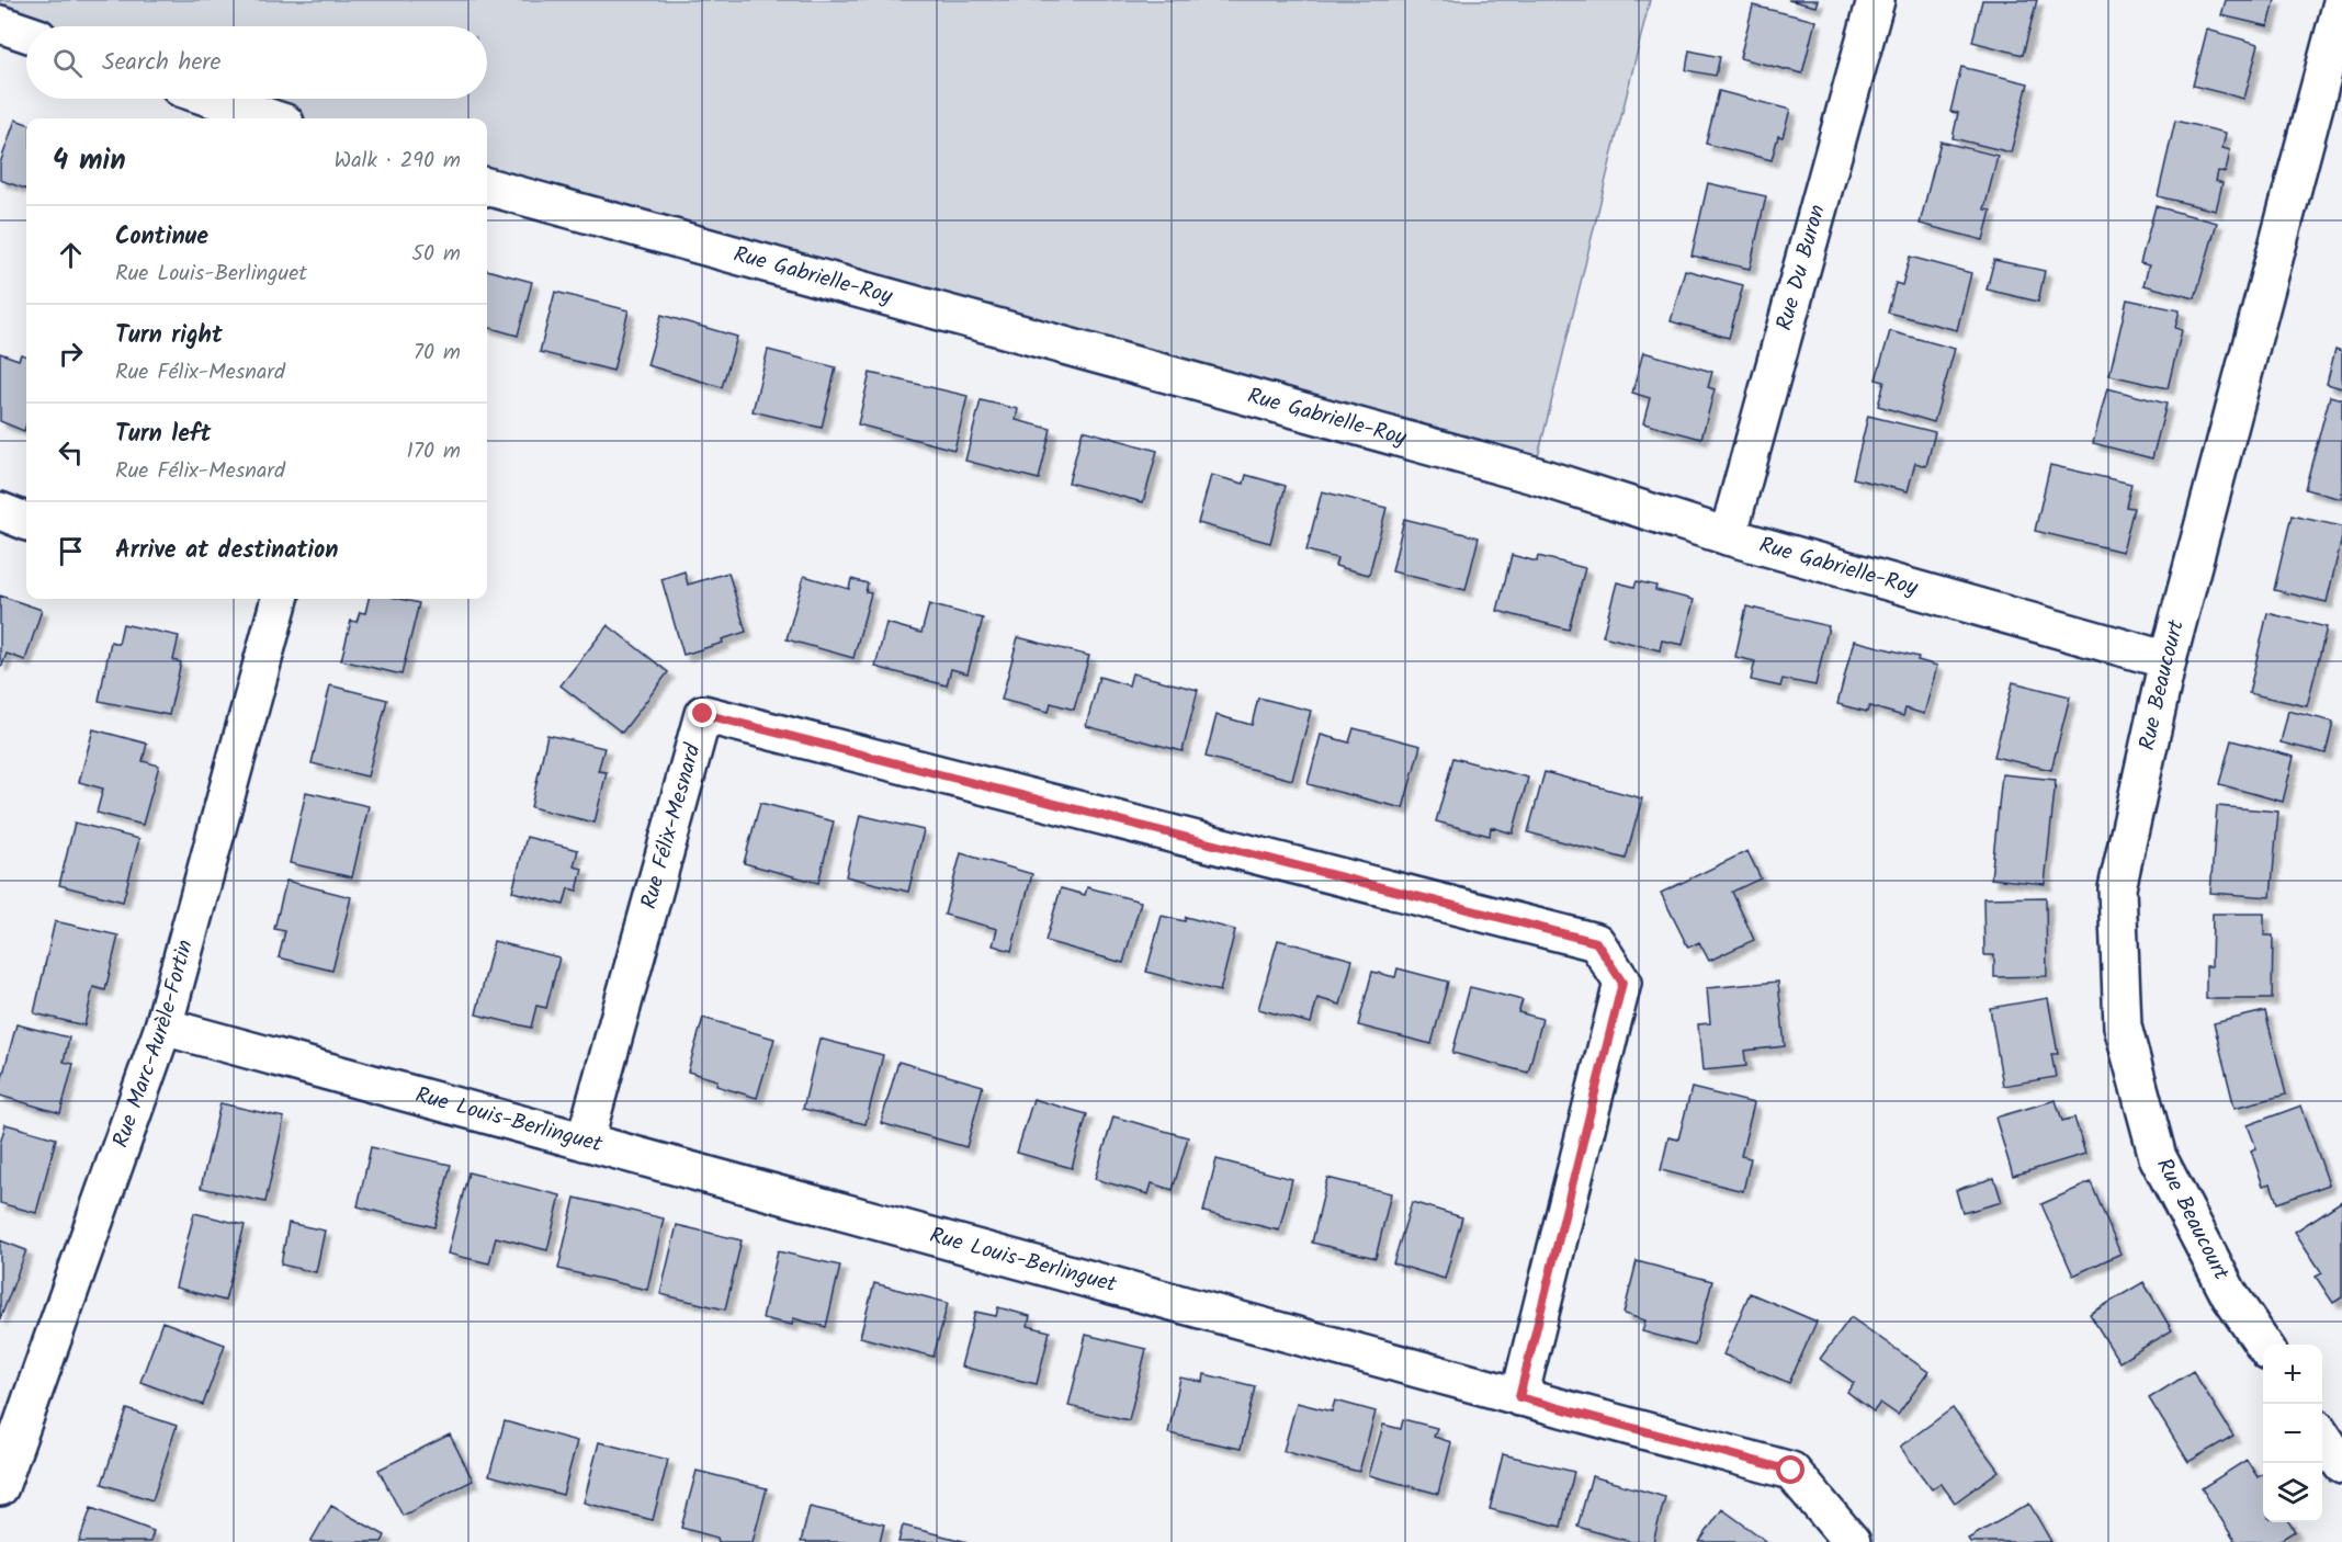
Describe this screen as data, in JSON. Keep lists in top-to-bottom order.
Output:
{
  "streets": {
    "street": [
      "Rue Du Buron",
      "Rue Gabrielle-Roy",
      "Rue Beaucourt",
      "Rue Félix-Mesnard",
      "Rue Marc-Aurèle-Fortin",
      "Rue Louis-Berlinguet"
    ]
  },
  "crossings": [
    ["Rue Du Buron", "Rue Gabrielle-Roy"],
    ["Rue Gabrielle-Roy", "Rue Beaucourt"],
    ["Rue Félix-Mesnard", "Rue Louis-Berlinguet"],
    ["Rue Marc-Aurèle-Fortin", "Rue Louis-Berlinguet"]
  ],
  "page": {
    "search": "Search here",
    "heading": ["4 min", "Walk · 290 m"],
    "list": [
      ["Continue", "Rue Louis-Berlinguet", "50 m"],
      ["Turn right", "Rue Félix-Mesnard", "70 m"],
      ["Turn left", "Rue Félix-Mesnard", "170 m"],
      "Arrive at destination"
    ],
    "map_buttons": ["+", "−"]
  }
}
